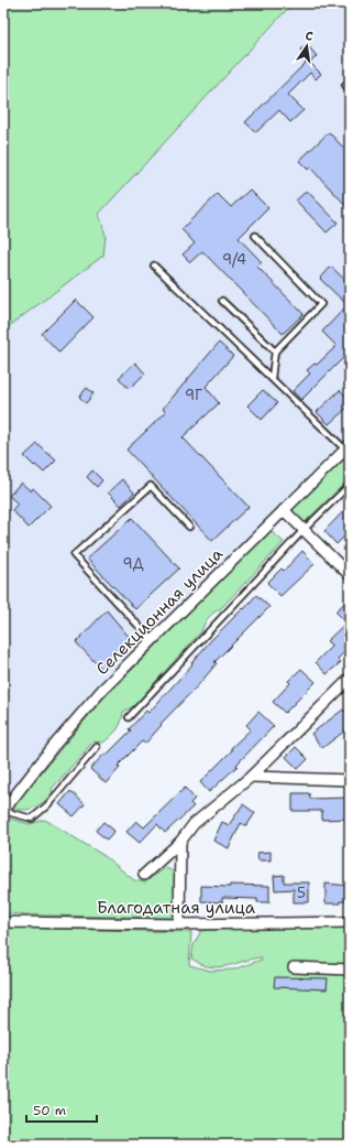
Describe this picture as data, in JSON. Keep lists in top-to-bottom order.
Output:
{
  "streets": {
    "street": ["Селекционная улица", "Благодатная улица"]
  },
  "house_numbers": [
    "9/4",
    "9Г",
    "9Д",
    "5"
  ],
  "scale_bar": "50 m",
  "north": "top"
}
